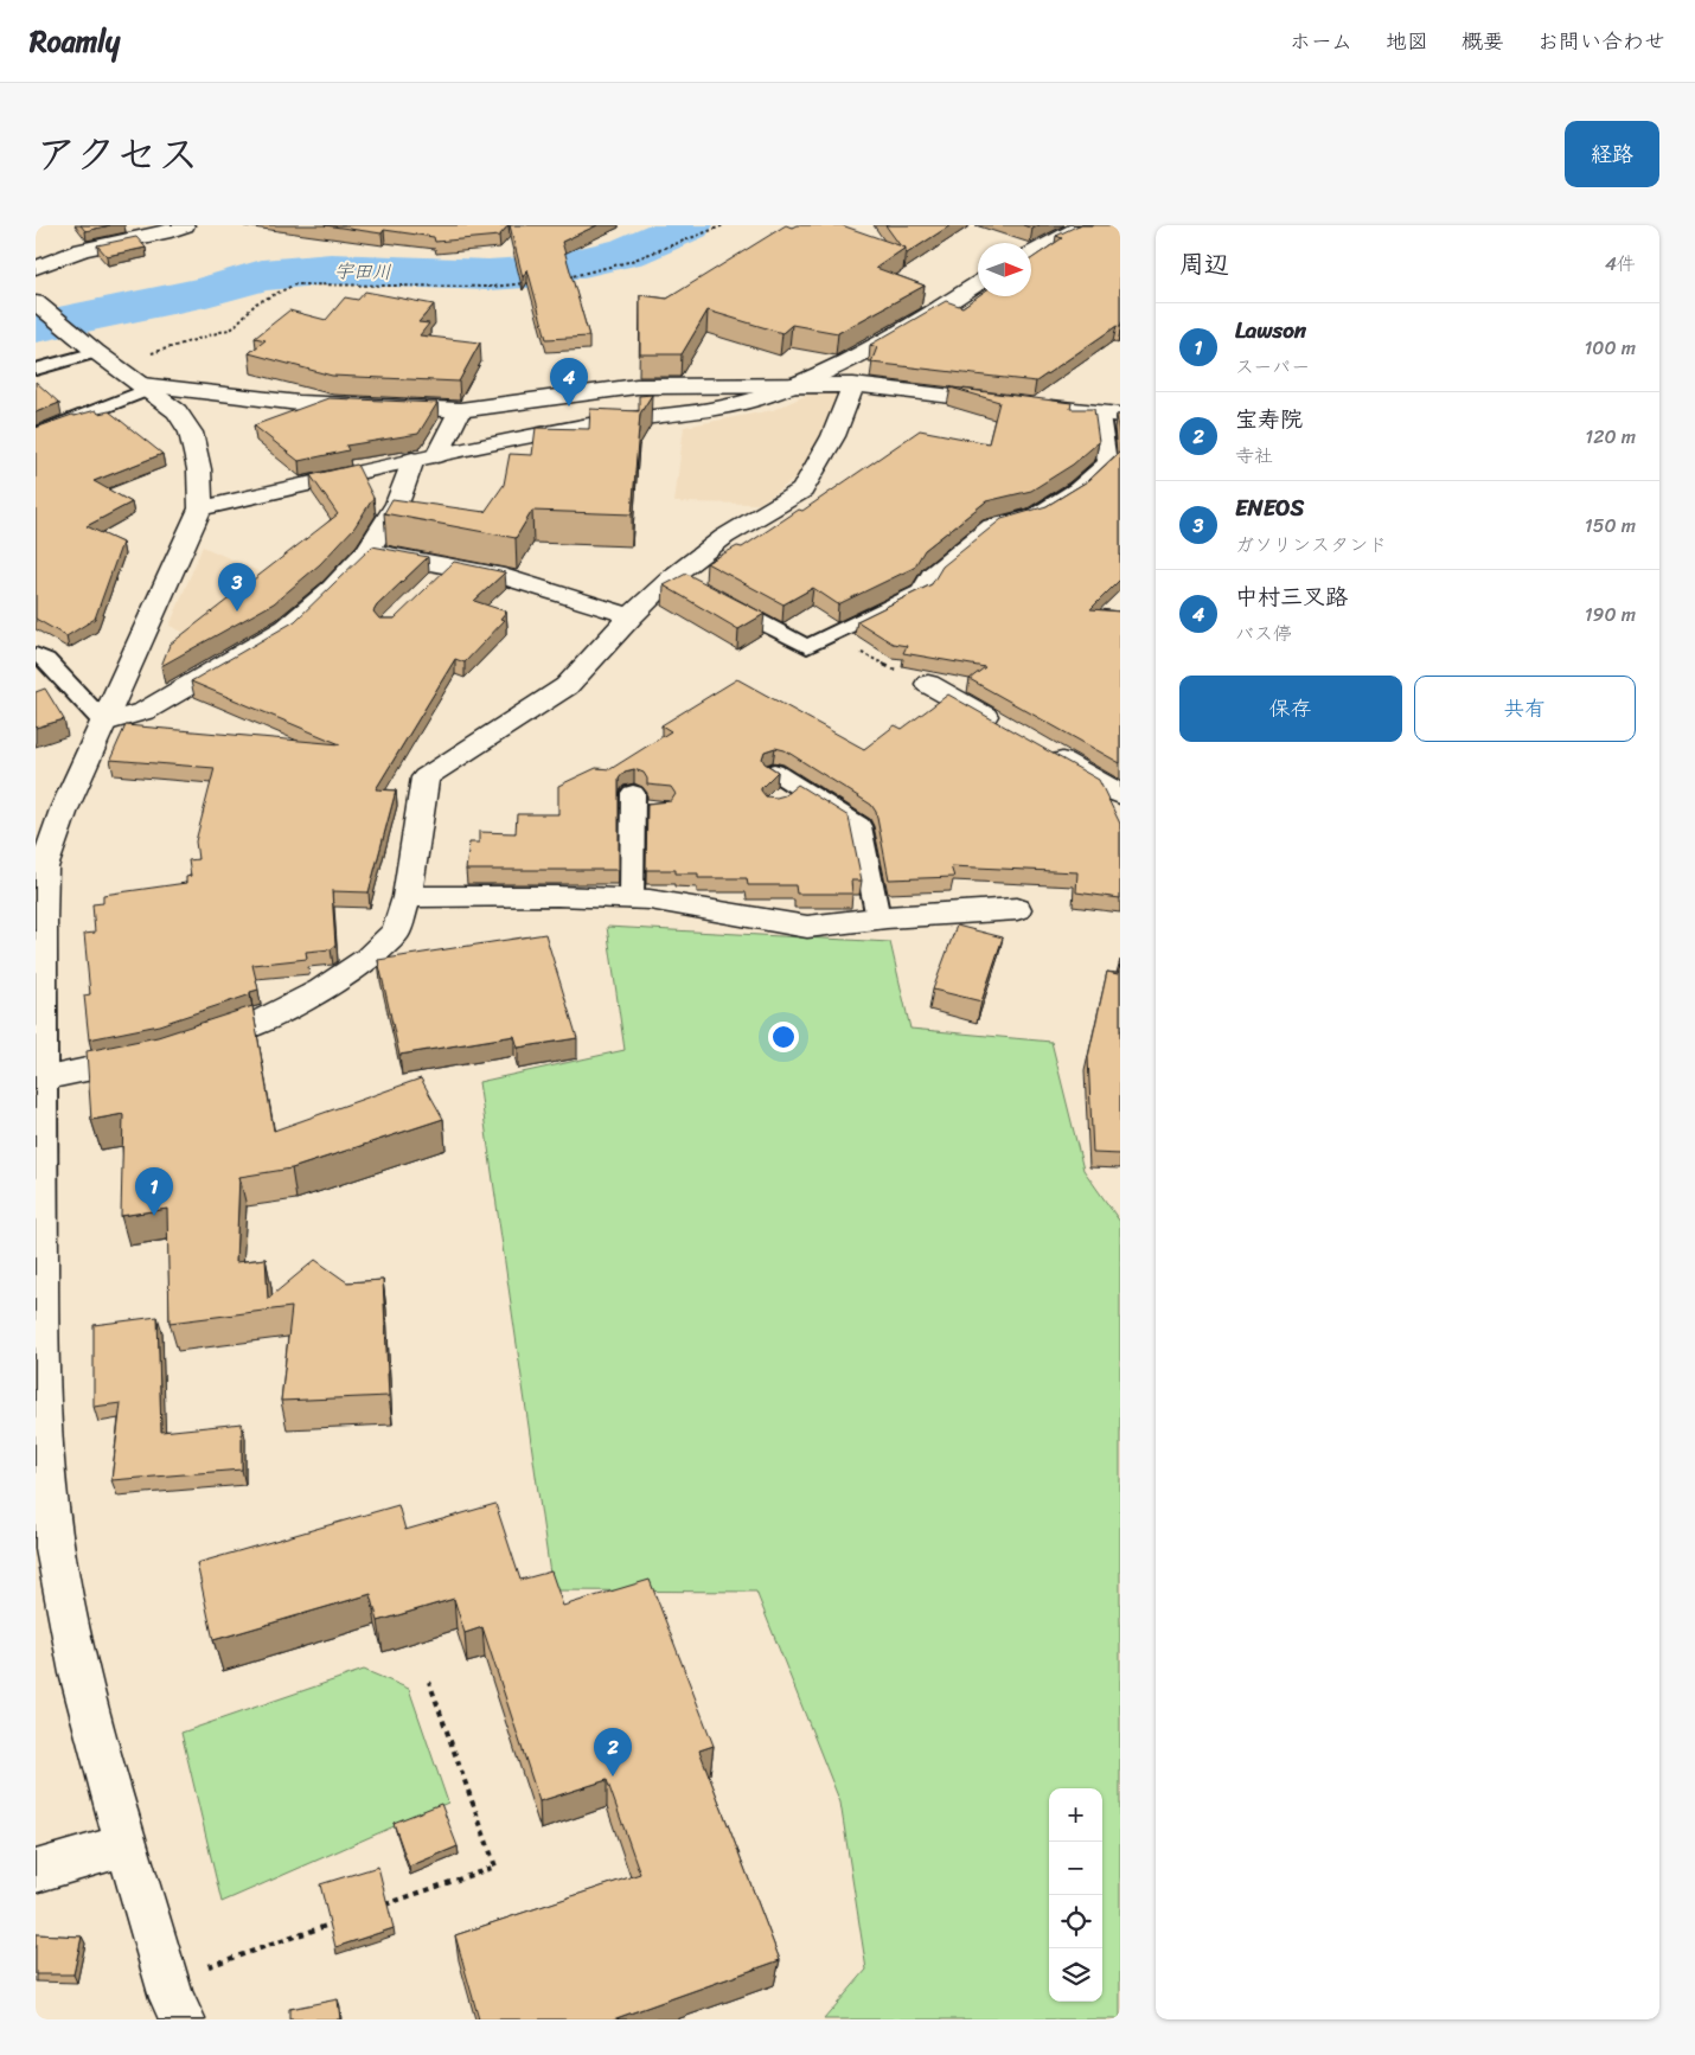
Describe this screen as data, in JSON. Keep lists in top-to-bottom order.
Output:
{
  "water": ["宇田川"],
  "north": "right",
  "page": {
    "header": "Roamly",
    "nav": [
      "ホーム",
      "地図",
      "概要",
      "お問い合わせ"
    ],
    "title": "アクセス",
    "buttons": [
      "経路",
      ["保存", "共有"]
    ],
    "heading": ["周辺", "4件"],
    "list": [
      {
        "mark": "1",
        "name": "Lawson",
        "note": "スーパー",
        "value": "100 m"
      },
      {
        "mark": "2",
        "name": "宝寿院",
        "note": "寺社",
        "value": "120 m"
      },
      {
        "mark": "3",
        "name": "ENEOS",
        "note": "ガソリンスタンド",
        "value": "150 m"
      },
      {
        "mark": "4",
        "name": "中村三叉路",
        "note": "バス停",
        "value": "190 m"
      }
    ],
    "pins": [
      "4",
      "3",
      "1",
      "2"
    ],
    "map_buttons": ["+", "−"]
  }
}
